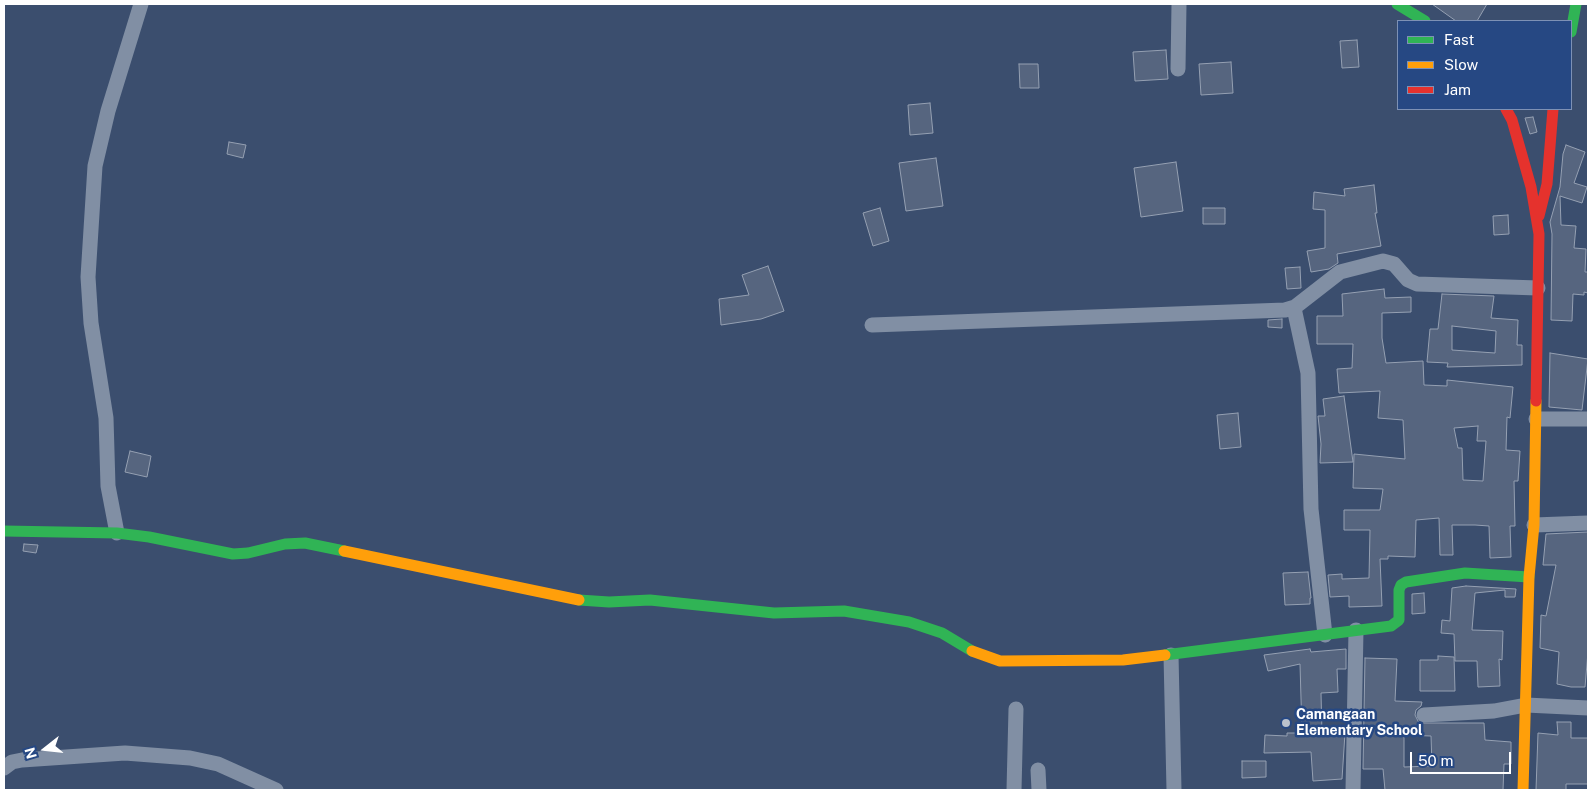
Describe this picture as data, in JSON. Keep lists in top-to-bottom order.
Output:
{
  "places": ["Camangaan Elementary School"],
  "legend": ["Fast", "Slow", "Jam"],
  "scale_bar": "50 m",
  "north": "left"
}
